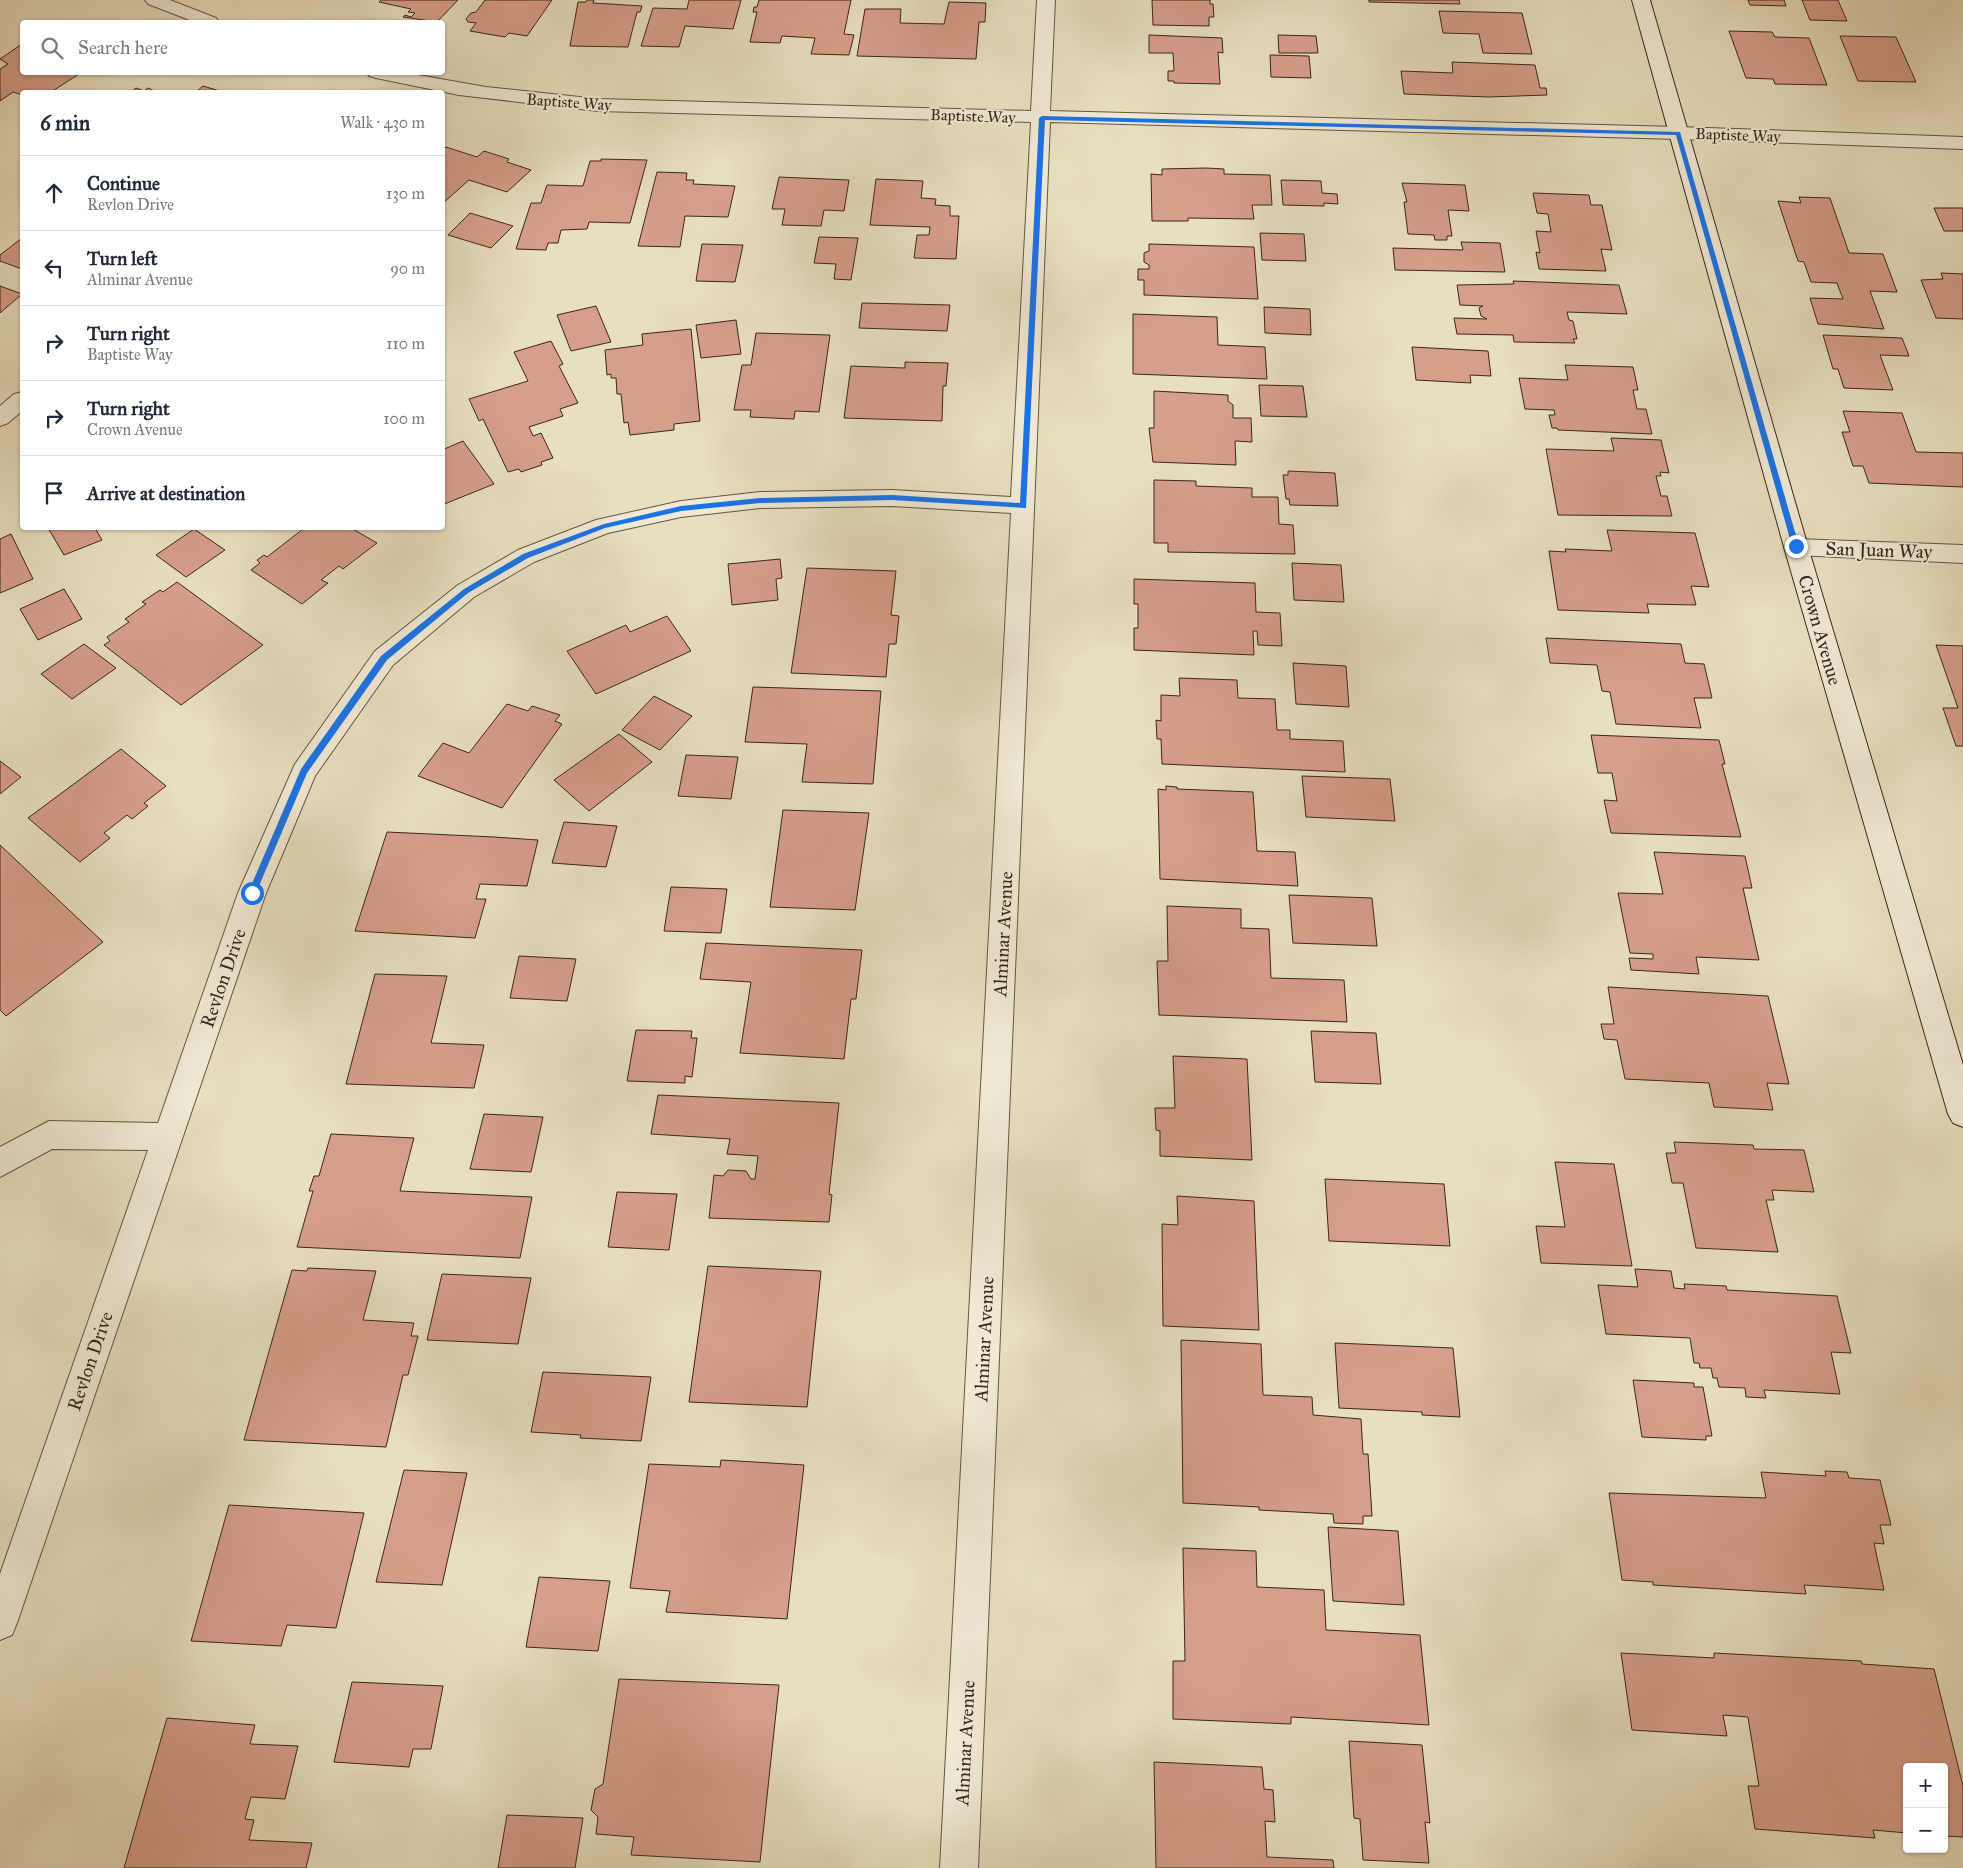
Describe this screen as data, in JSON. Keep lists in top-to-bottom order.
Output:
{
  "streets": {
    "street": [
      "Baptiste Way",
      "San Juan Way",
      "Crown Avenue",
      "Alminar Avenue",
      "Revlon Drive"
    ]
  },
  "crossings": [
    ["Baptiste Way", "Crown Avenue"],
    ["Baptiste Way", "Alminar Avenue"],
    ["San Juan Way", "Crown Avenue"],
    ["Alminar Avenue", "Revlon Drive"]
  ],
  "page": {
    "search": "Search here",
    "heading": ["6 min", "Walk · 430 m"],
    "list": [
      ["Continue", "Revlon Drive", "130 m"],
      ["Turn left", "Alminar Avenue", "90 m"],
      ["Turn right", "Baptiste Way", "110 m"],
      ["Turn right", "Crown Avenue", "100 m"],
      "Arrive at destination"
    ],
    "map_buttons": ["+", "−"]
  }
}
